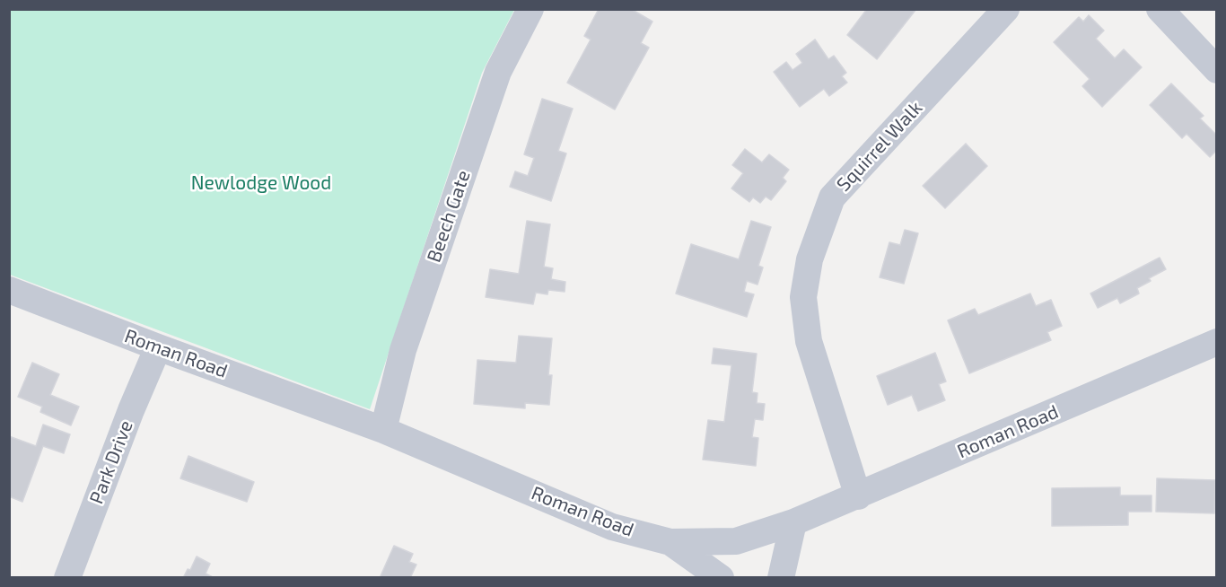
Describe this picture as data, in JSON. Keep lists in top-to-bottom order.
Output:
{
  "streets": {
    "street": [
      "Squirrel Walk",
      "Beech Gate",
      "Roman Road",
      "Park Drive"
    ]
  },
  "crossings": [
    ["Squirrel Walk", "Roman Road"],
    ["Beech Gate", "Roman Road"],
    ["Roman Road", "Park Drive"]
  ],
  "parks": ["Newlodge Wood"]
}
